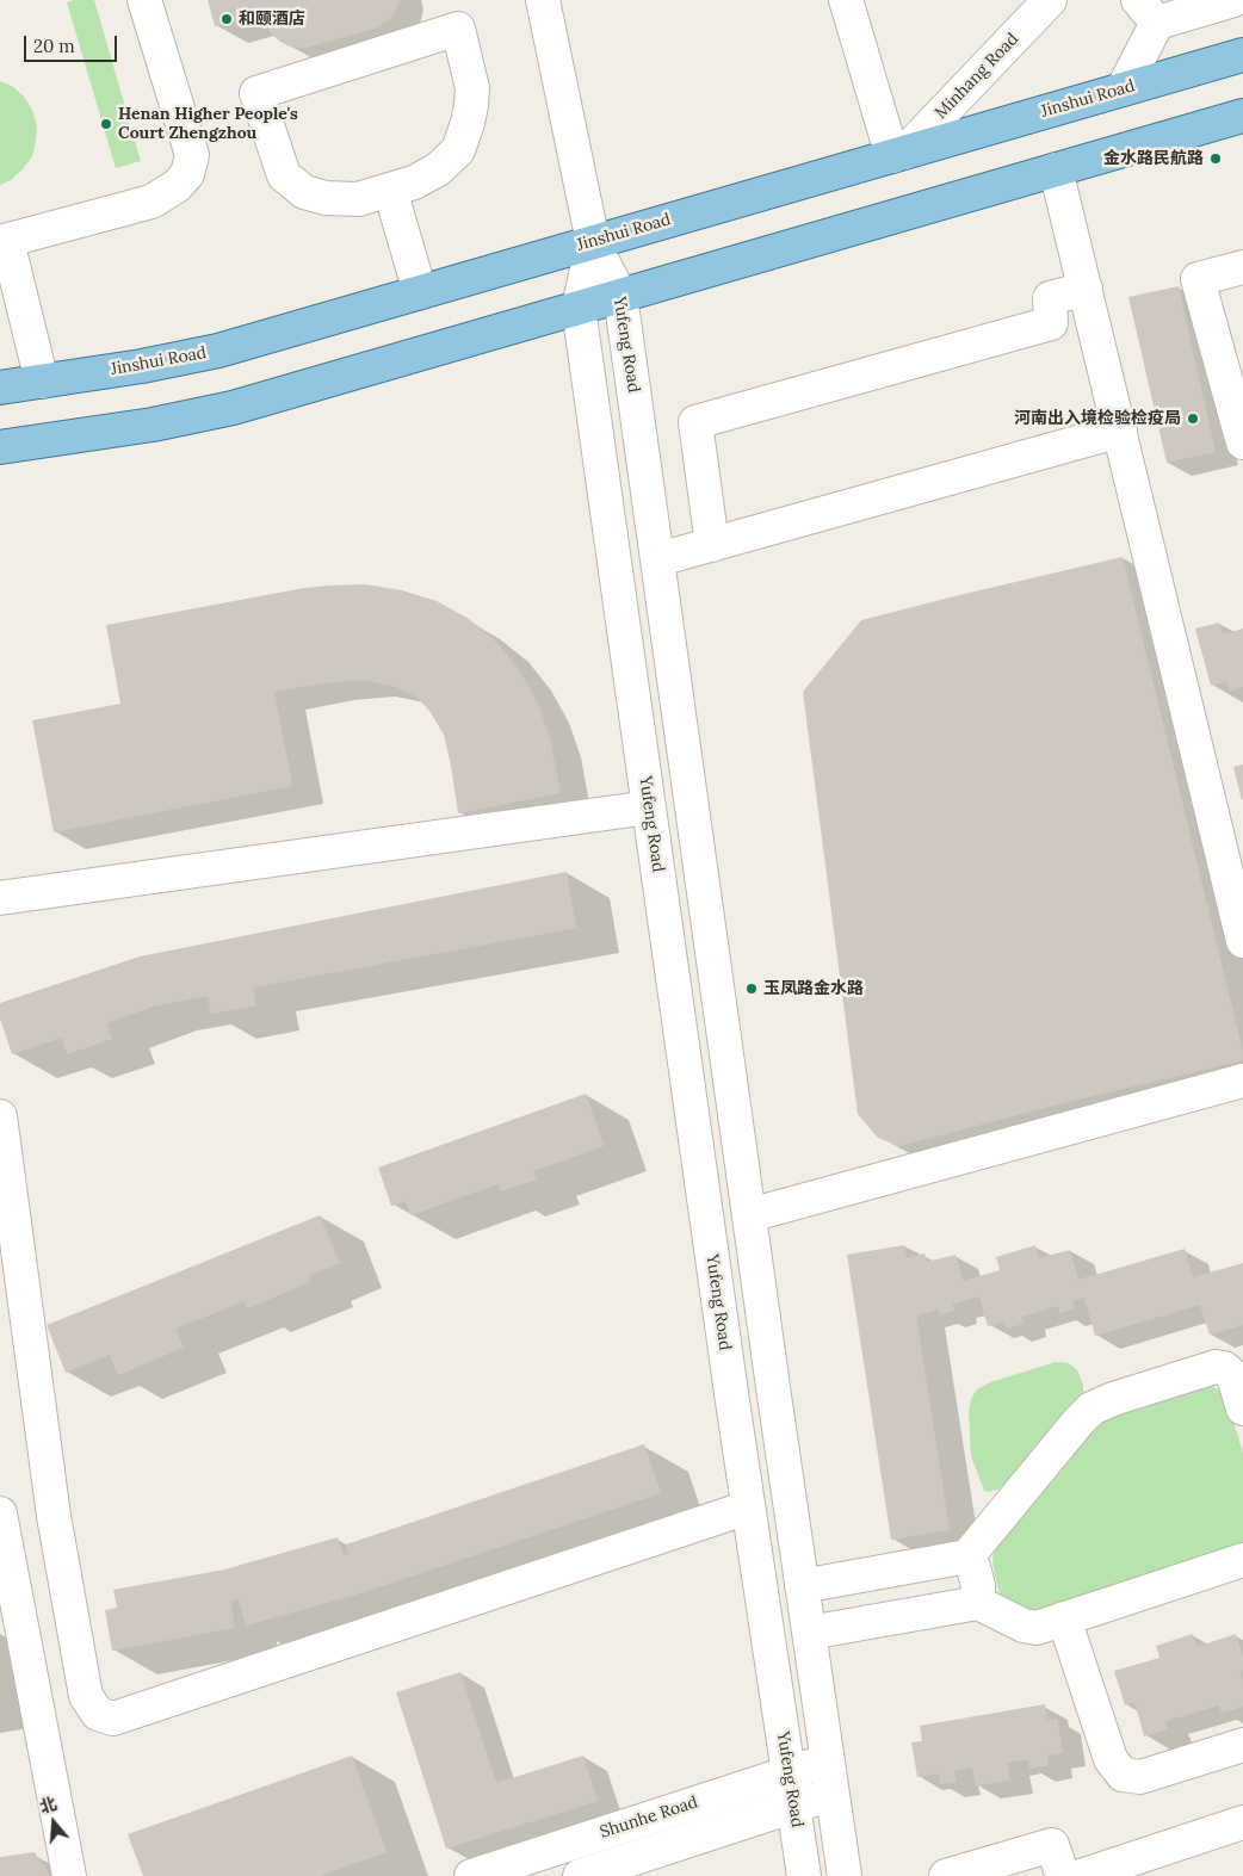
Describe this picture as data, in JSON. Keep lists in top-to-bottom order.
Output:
{
  "streets": {
    "main road": ["Jinshui Road"],
    "street": ["Minhang Road", "Yufeng Road", "Shunhe Road"]
  },
  "crossings": [
    ["Minhang Road", "Jinshui Road"],
    ["Jinshui Road", "Yufeng Road"],
    ["Yufeng Road", "Shunhe Road"]
  ],
  "places": [
    "和颐酒店",
    "Henan Higher People's Court Zhengzhou",
    "金水路民航路",
    "河南出入境检验检疫局",
    "玉凤路金水路"
  ],
  "scale_bar": "20 m",
  "north": "top"
}
